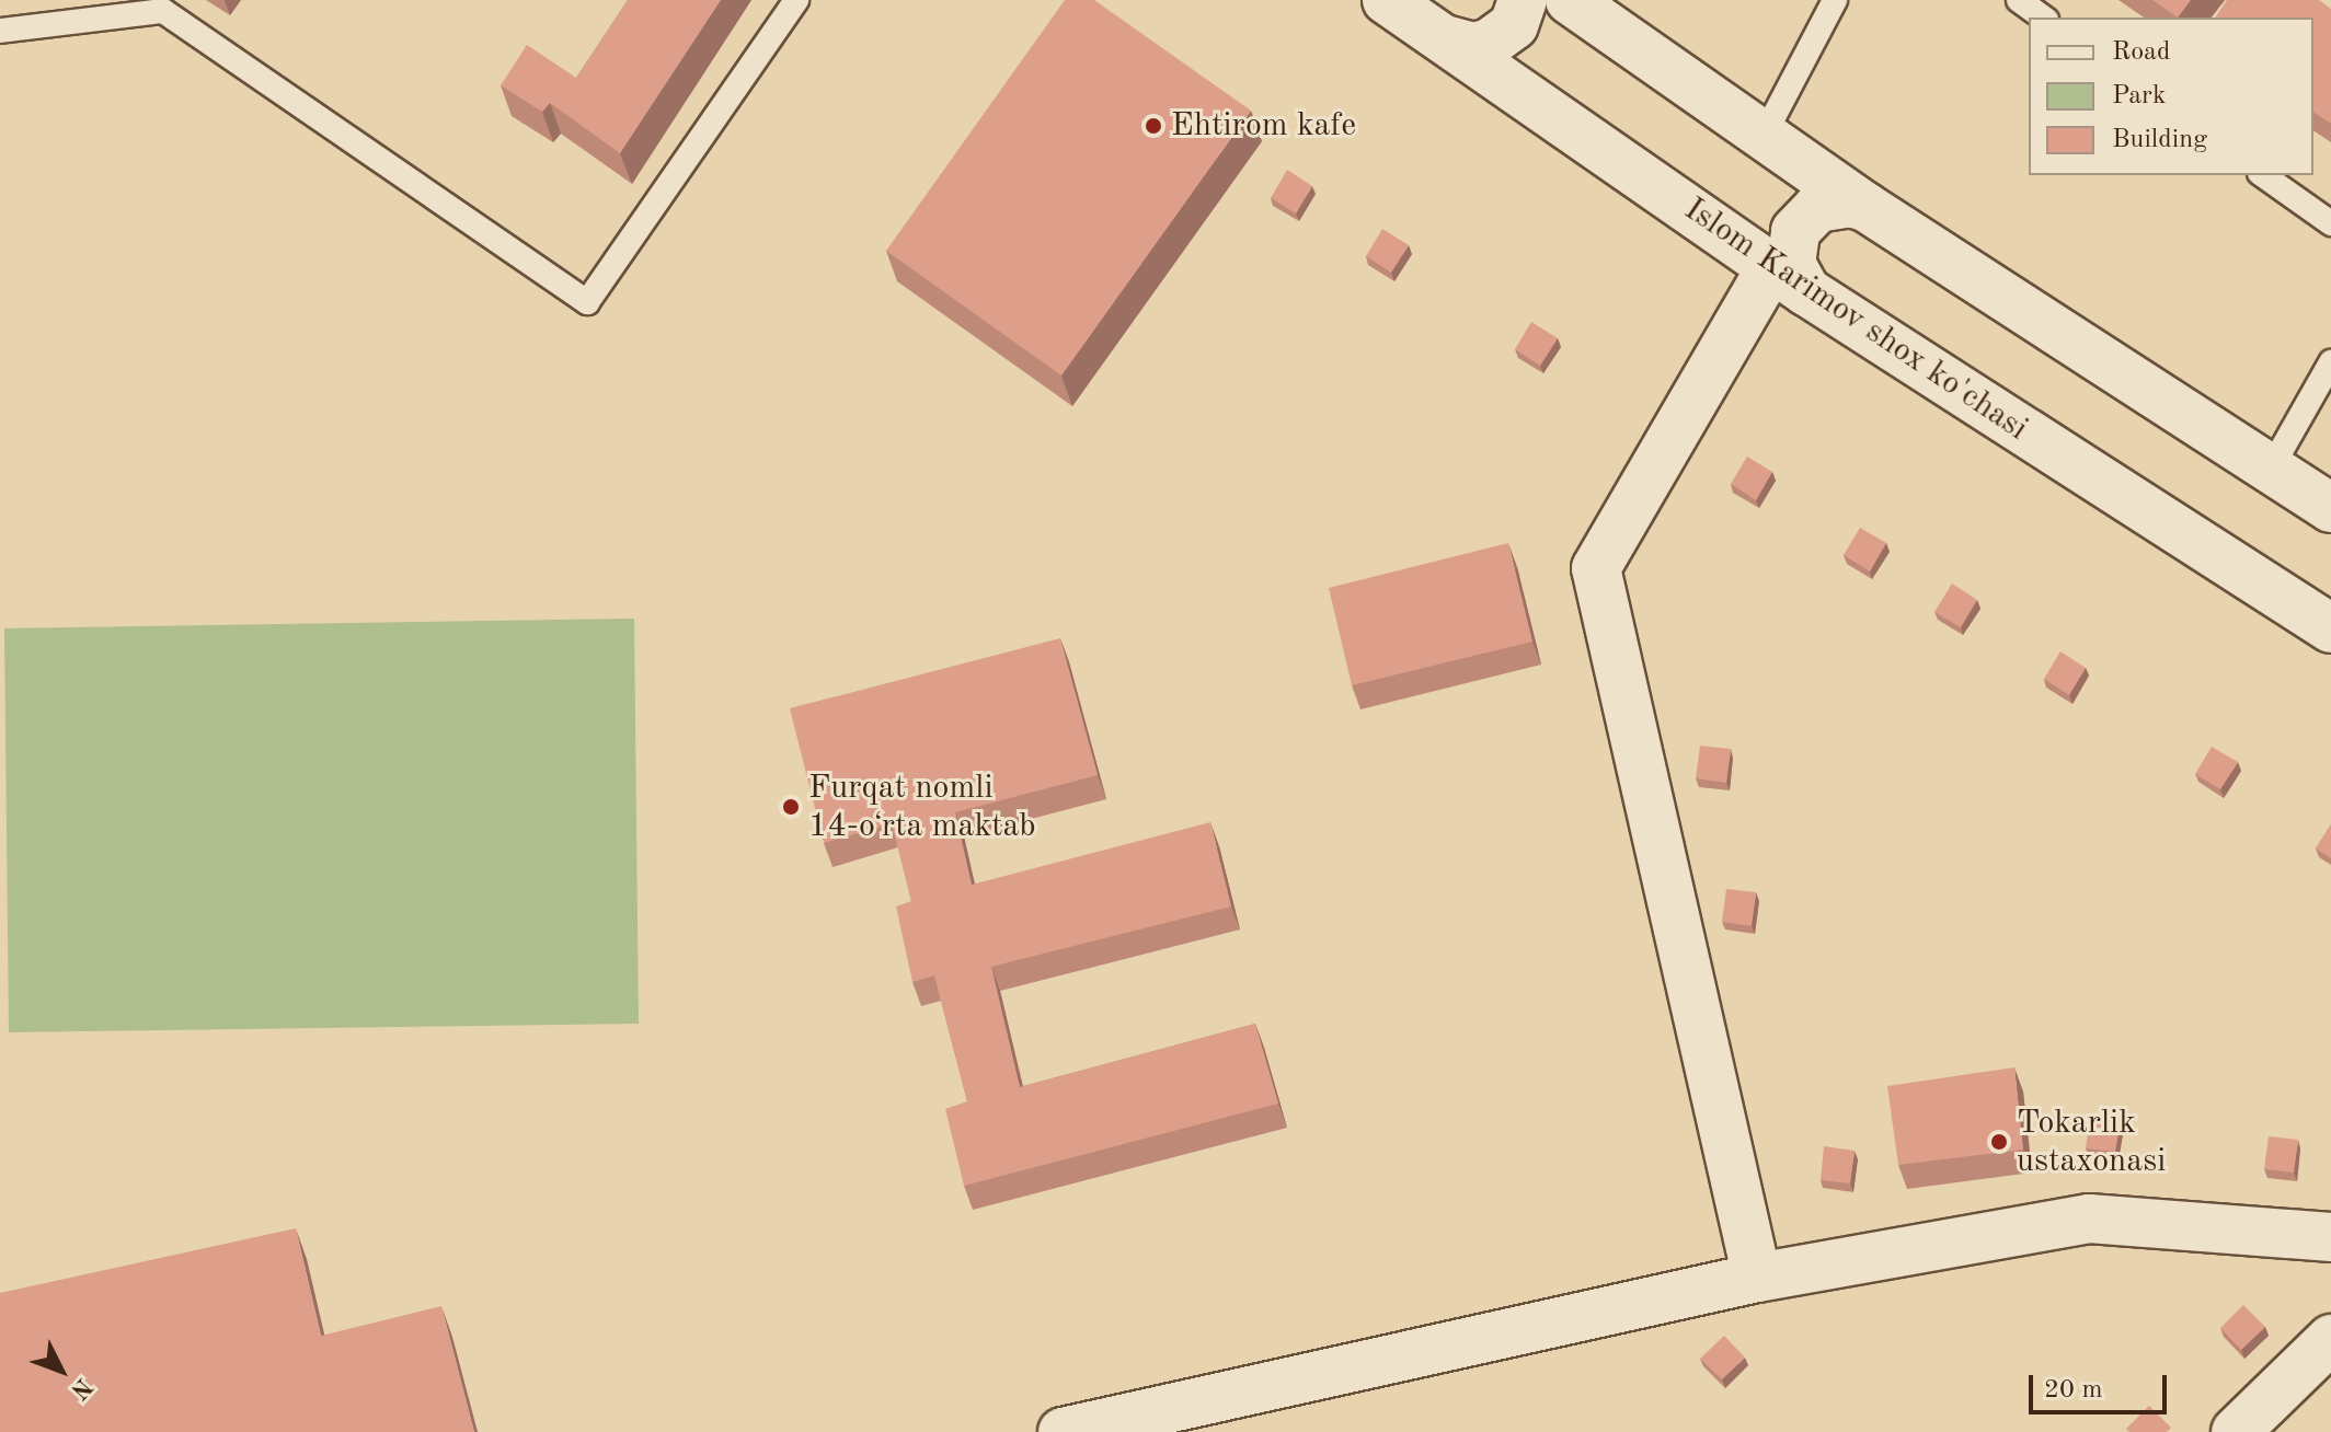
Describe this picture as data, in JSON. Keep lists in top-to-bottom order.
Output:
{
  "streets": {
    "street": ["Islom Karimov shox ko'chasi"]
  },
  "places": ["Ehtirom kafe", "Furqat nomli 14-oʻrta maktab", "Tokarlik ustaxonasi"],
  "legend": ["Road", "Park", "Building"],
  "scale_bar": "20 m",
  "north": "bottom right"
}
